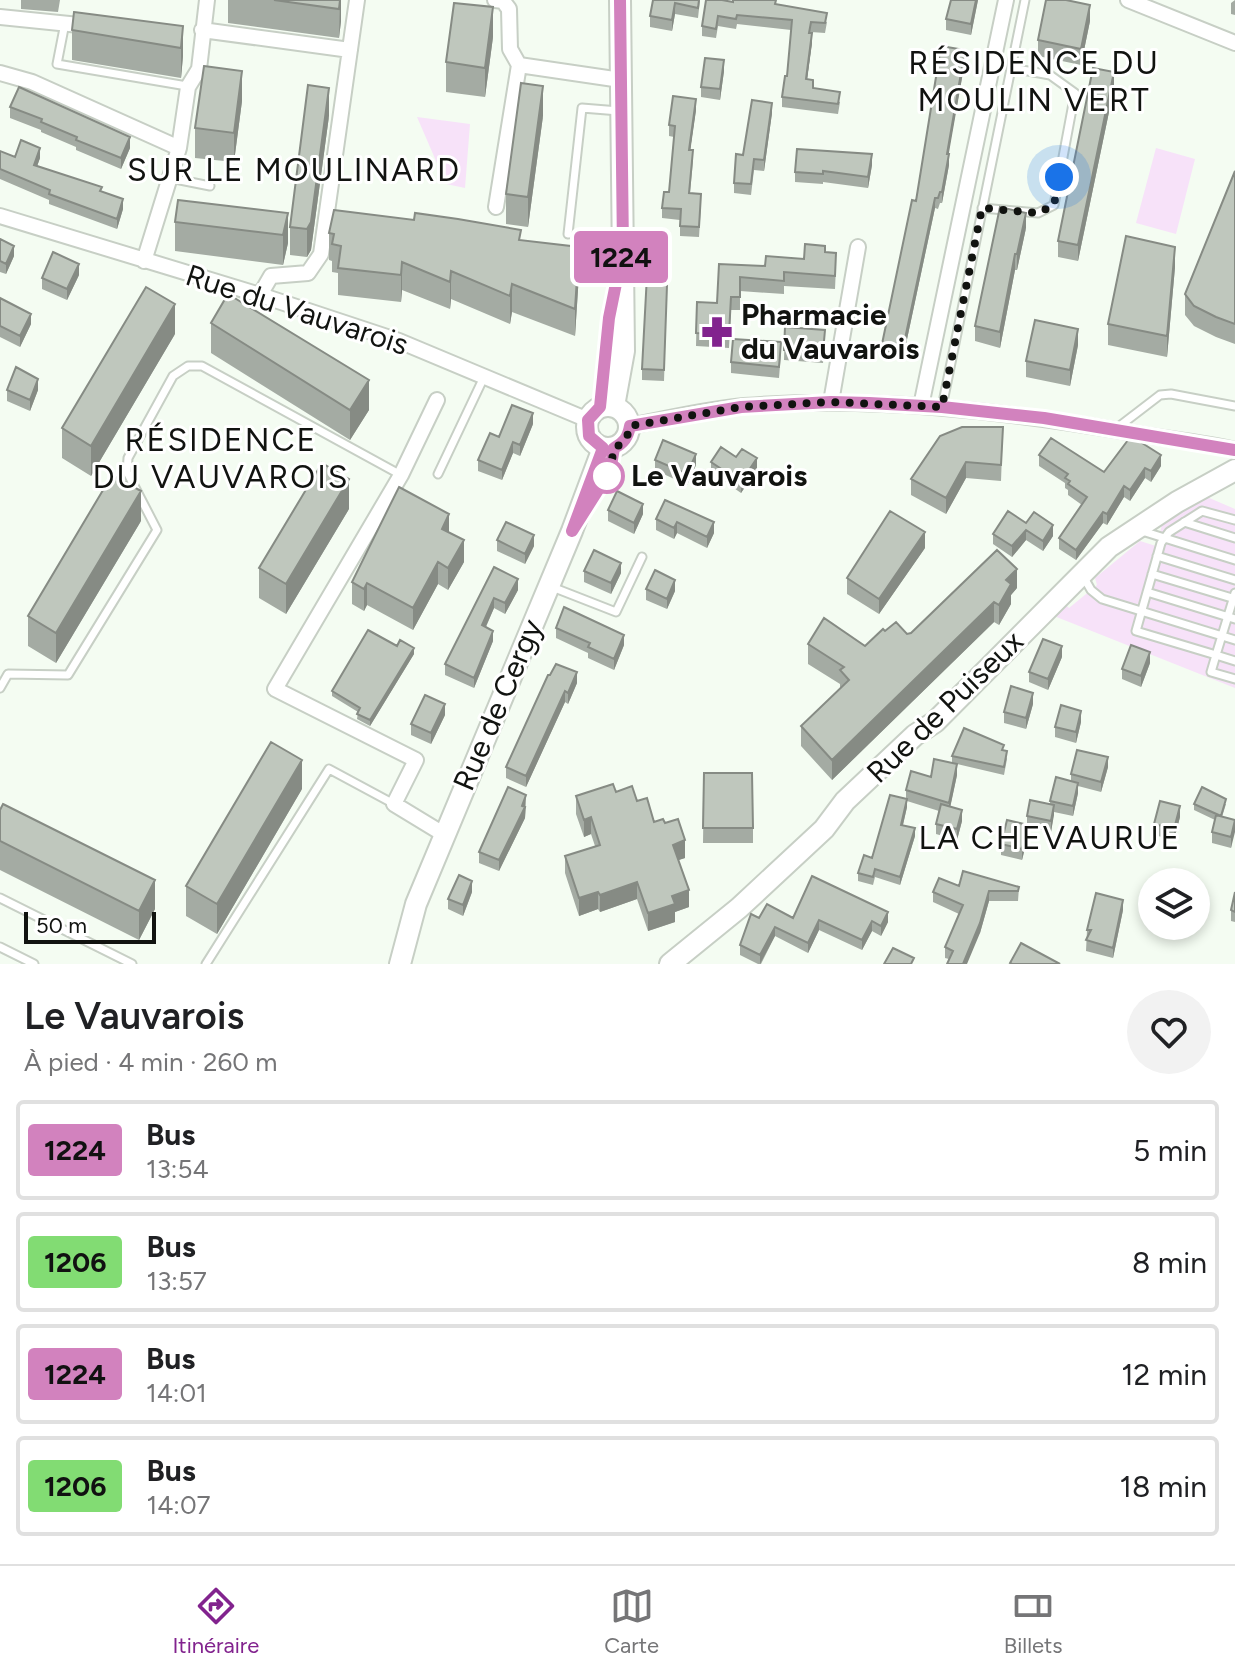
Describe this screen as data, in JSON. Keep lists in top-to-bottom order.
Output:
{
  "streets": {
    "street": ["Rue du Vauvarois", "Rue de Cergy", "Rue de Puiseux"]
  },
  "crossings": [
    ["Rue du Vauvarois", "Rue de Cergy"]
  ],
  "districts": [
    "RÉSIDENCE DU MOULIN VERT",
    "SUR LE MOULINARD",
    "RÉSIDENCE DU VAUVAROIS",
    "LA CHEVAURUE"
  ],
  "places": {
    "pharmacy": ["Pharmacie du Vauvarois"],
    "other": ["Le Vauvarois"]
  },
  "lines": ["bus line 1224"],
  "scale_bar": "50 m",
  "page": {
    "on_map": "1224",
    "scale": "50 m",
    "heading": ["Le Vauvarois", "À pied · 4 min · 260 m"],
    "list": [
      {
        "mark": "1224",
        "name": "Bus",
        "note": "13:54",
        "value": "5 min"
      },
      {
        "mark": "1206",
        "name": "Bus",
        "note": "13:57",
        "value": "8 min"
      },
      {
        "mark": "1224",
        "name": "Bus",
        "note": "14:01",
        "value": "12 min"
      },
      {
        "mark": "1206",
        "name": "Bus",
        "note": "14:07",
        "value": "18 min"
      }
    ],
    "tabs": ["Itinéraire", "Carte", "Billets"]
  }
}
